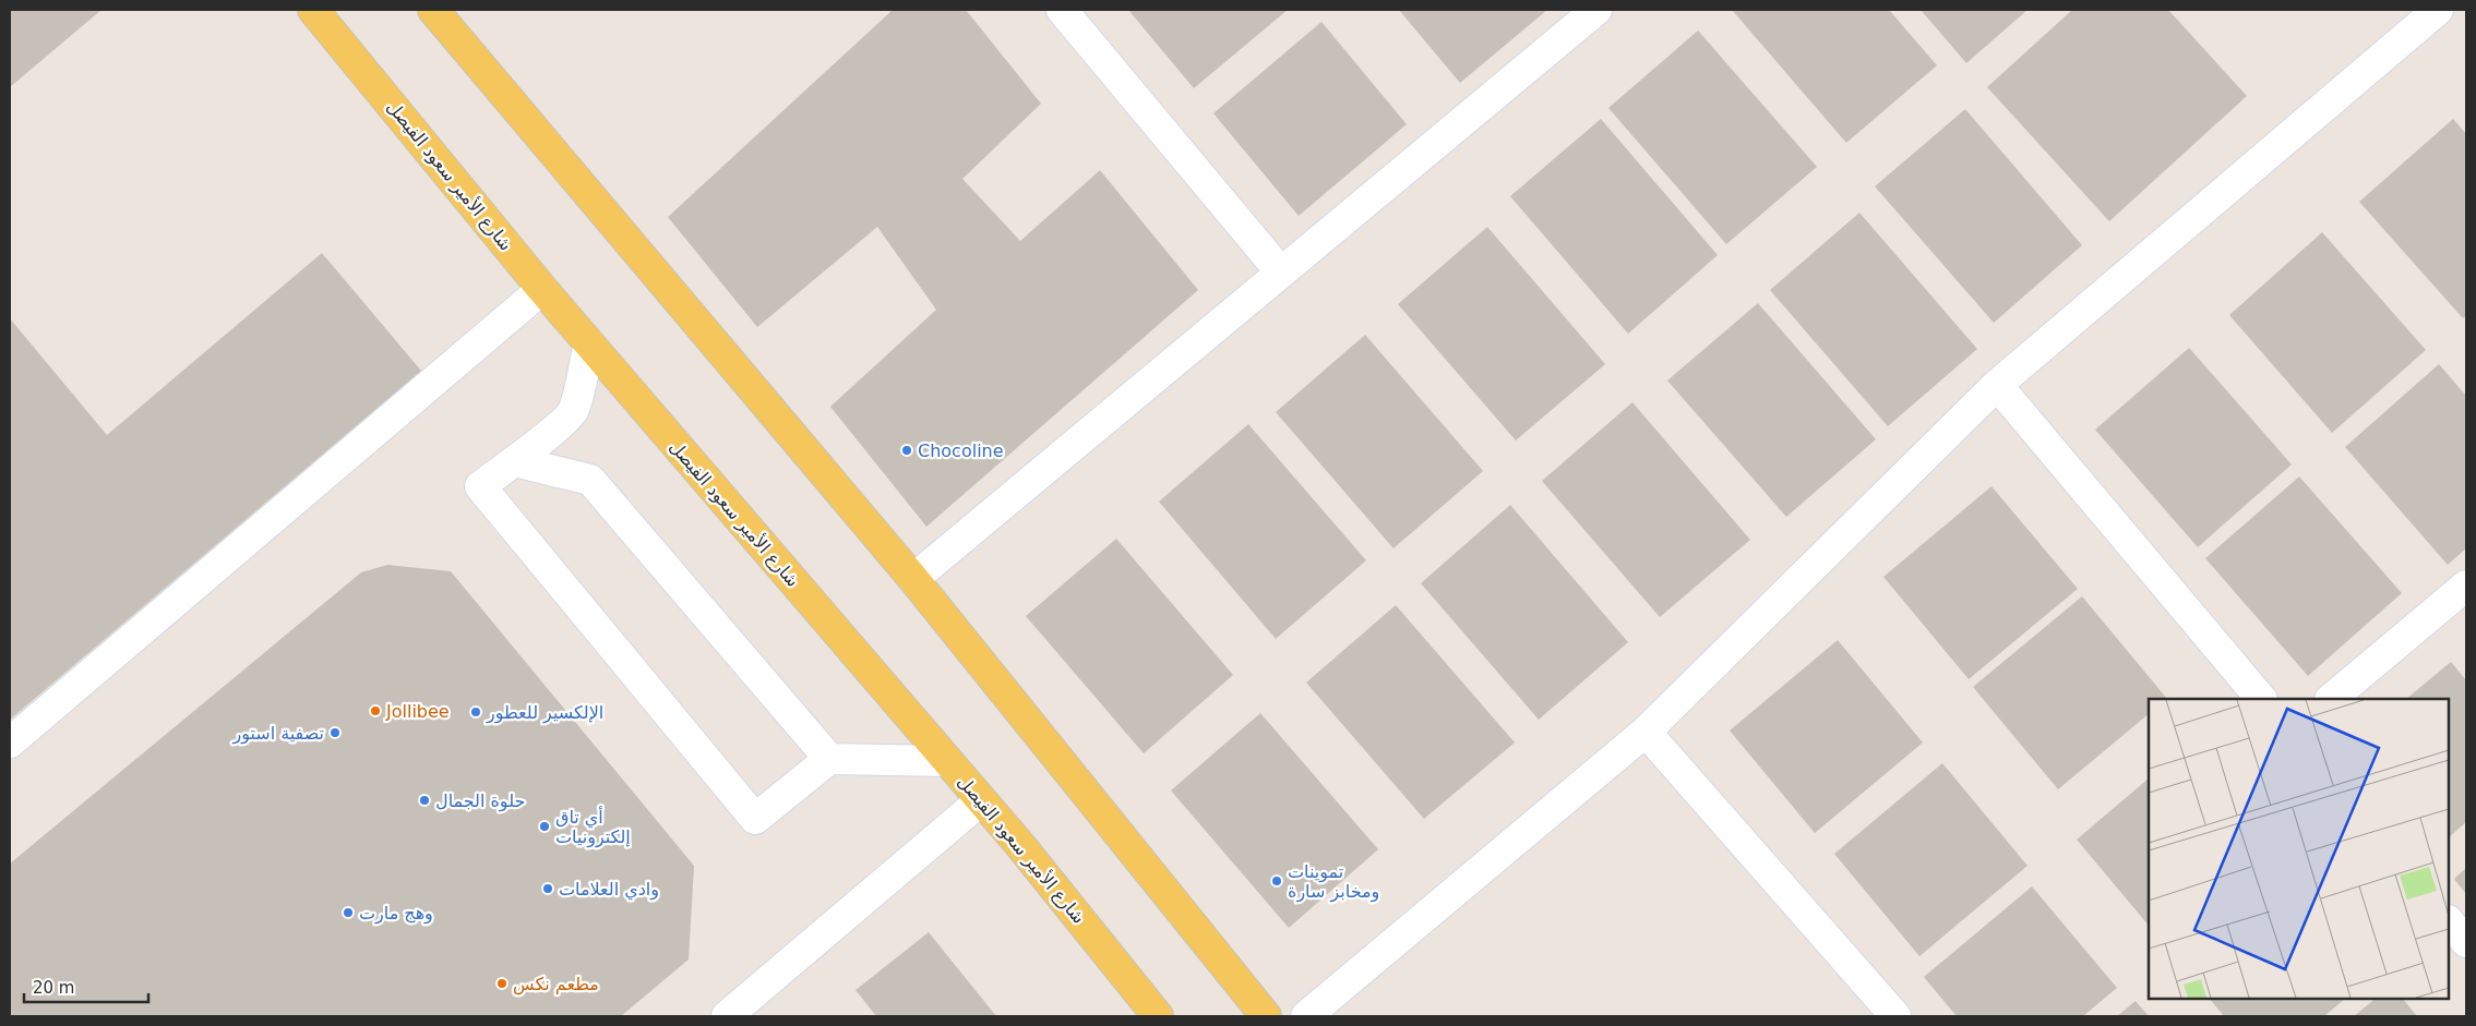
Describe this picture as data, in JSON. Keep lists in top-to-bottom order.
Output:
{
  "streets": {
    "main road": ["شارع الأمير سعود الفيصل"]
  },
  "places": [
    "Chocoline",
    "Jollibee",
    "الإلكسير للعطور",
    "تصفية استور",
    "حلوة الجمال",
    "أي تاق إلكترونيات",
    "تموينات ومخابز سارة",
    "وادي العلامات",
    "وهج مارت",
    "مطعم نكس"
  ],
  "scale_bar": "20 m"
}
